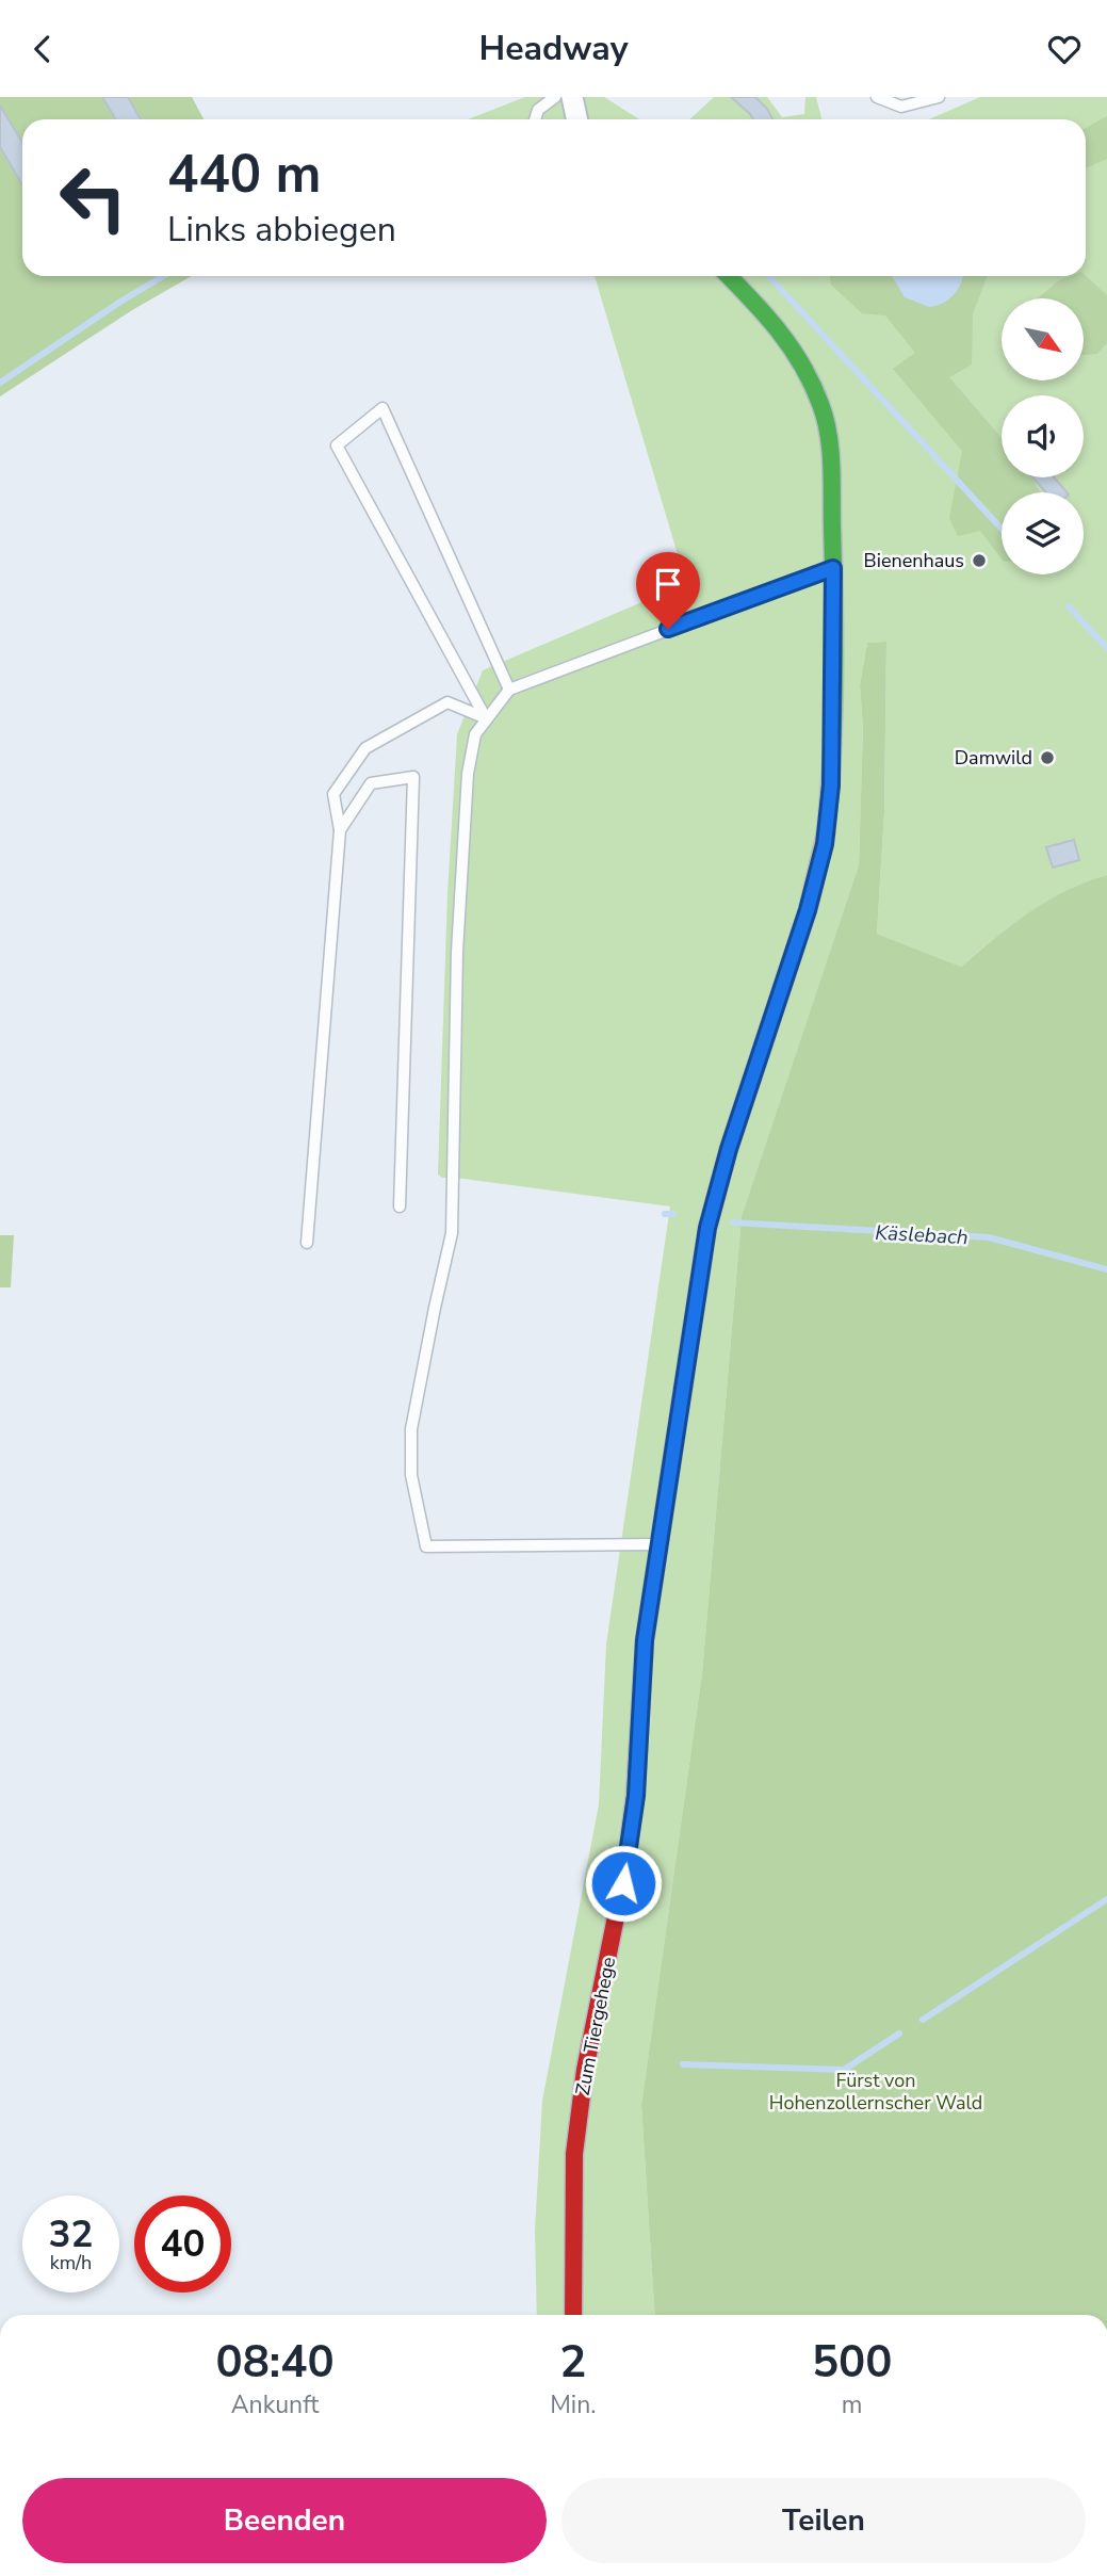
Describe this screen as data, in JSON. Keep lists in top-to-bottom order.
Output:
{
  "streets": {
    "street": ["Zum Tiergehege"]
  },
  "water": ["Käslebach"],
  "parks": ["Fürst von Hohenzollernscher Wald"],
  "places": ["Bienenhaus", "Damwild"],
  "north": "bottom right",
  "page": {
    "header": "Headway",
    "turn": ["440 m", "Links abbiegen"],
    "speed": "32 km/h",
    "limit": "40",
    "eta": [
      "08:40",
      "Ankunft",
      "2",
      "Min.",
      "500",
      "m"
    ],
    "buttons": ["Beenden", "Teilen"]
  }
}
